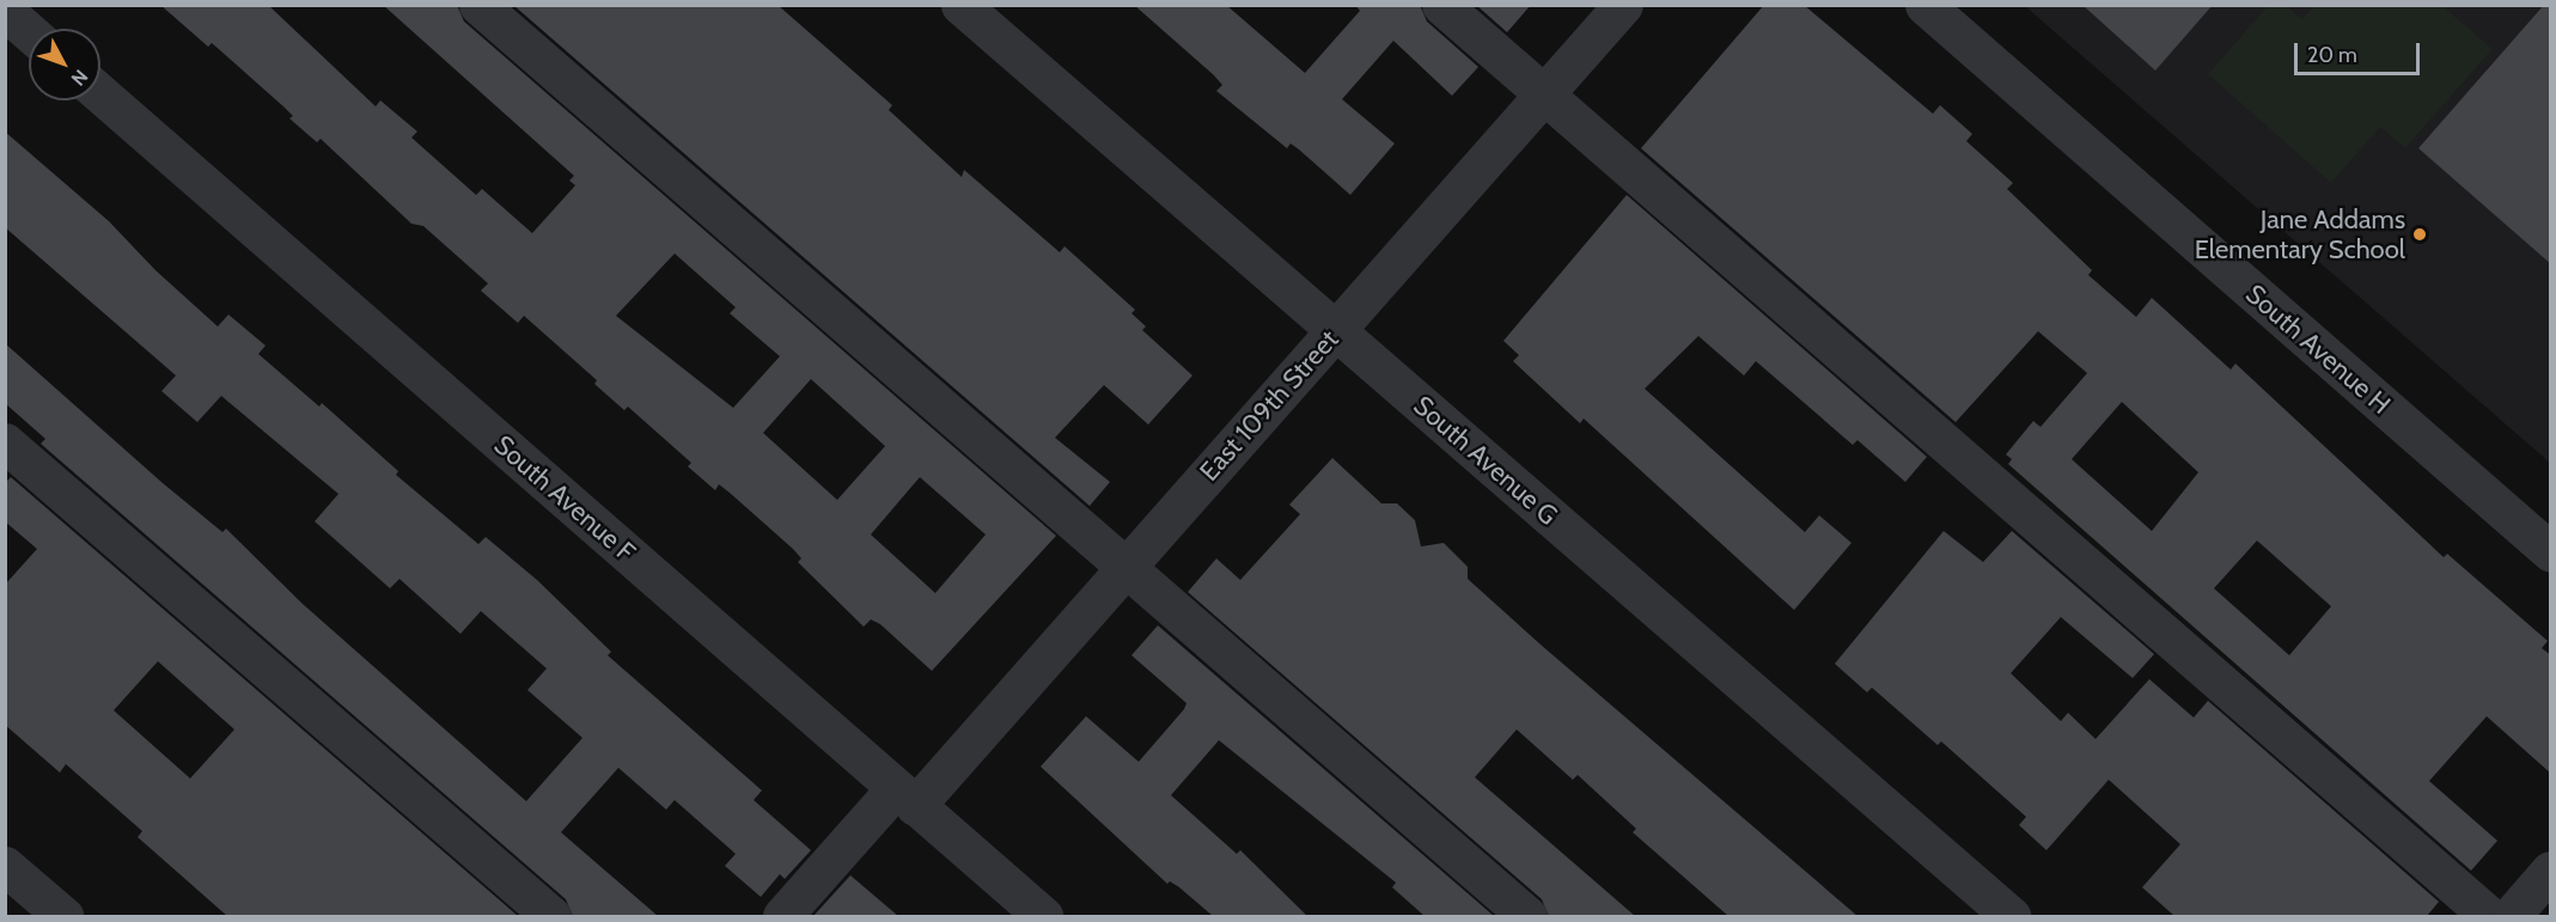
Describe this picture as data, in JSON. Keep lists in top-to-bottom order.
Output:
{
  "streets": {
    "street": [
      "South Avenue H",
      "East 109th Street",
      "South Avenue G",
      "South Avenue F"
    ]
  },
  "crossings": [
    ["East 109th Street", "South Avenue G"],
    ["East 109th Street", "South Avenue F"]
  ],
  "places": ["Jane Addams Elementary School"],
  "scale_bar": "20 m",
  "north": "bottom right"
}
